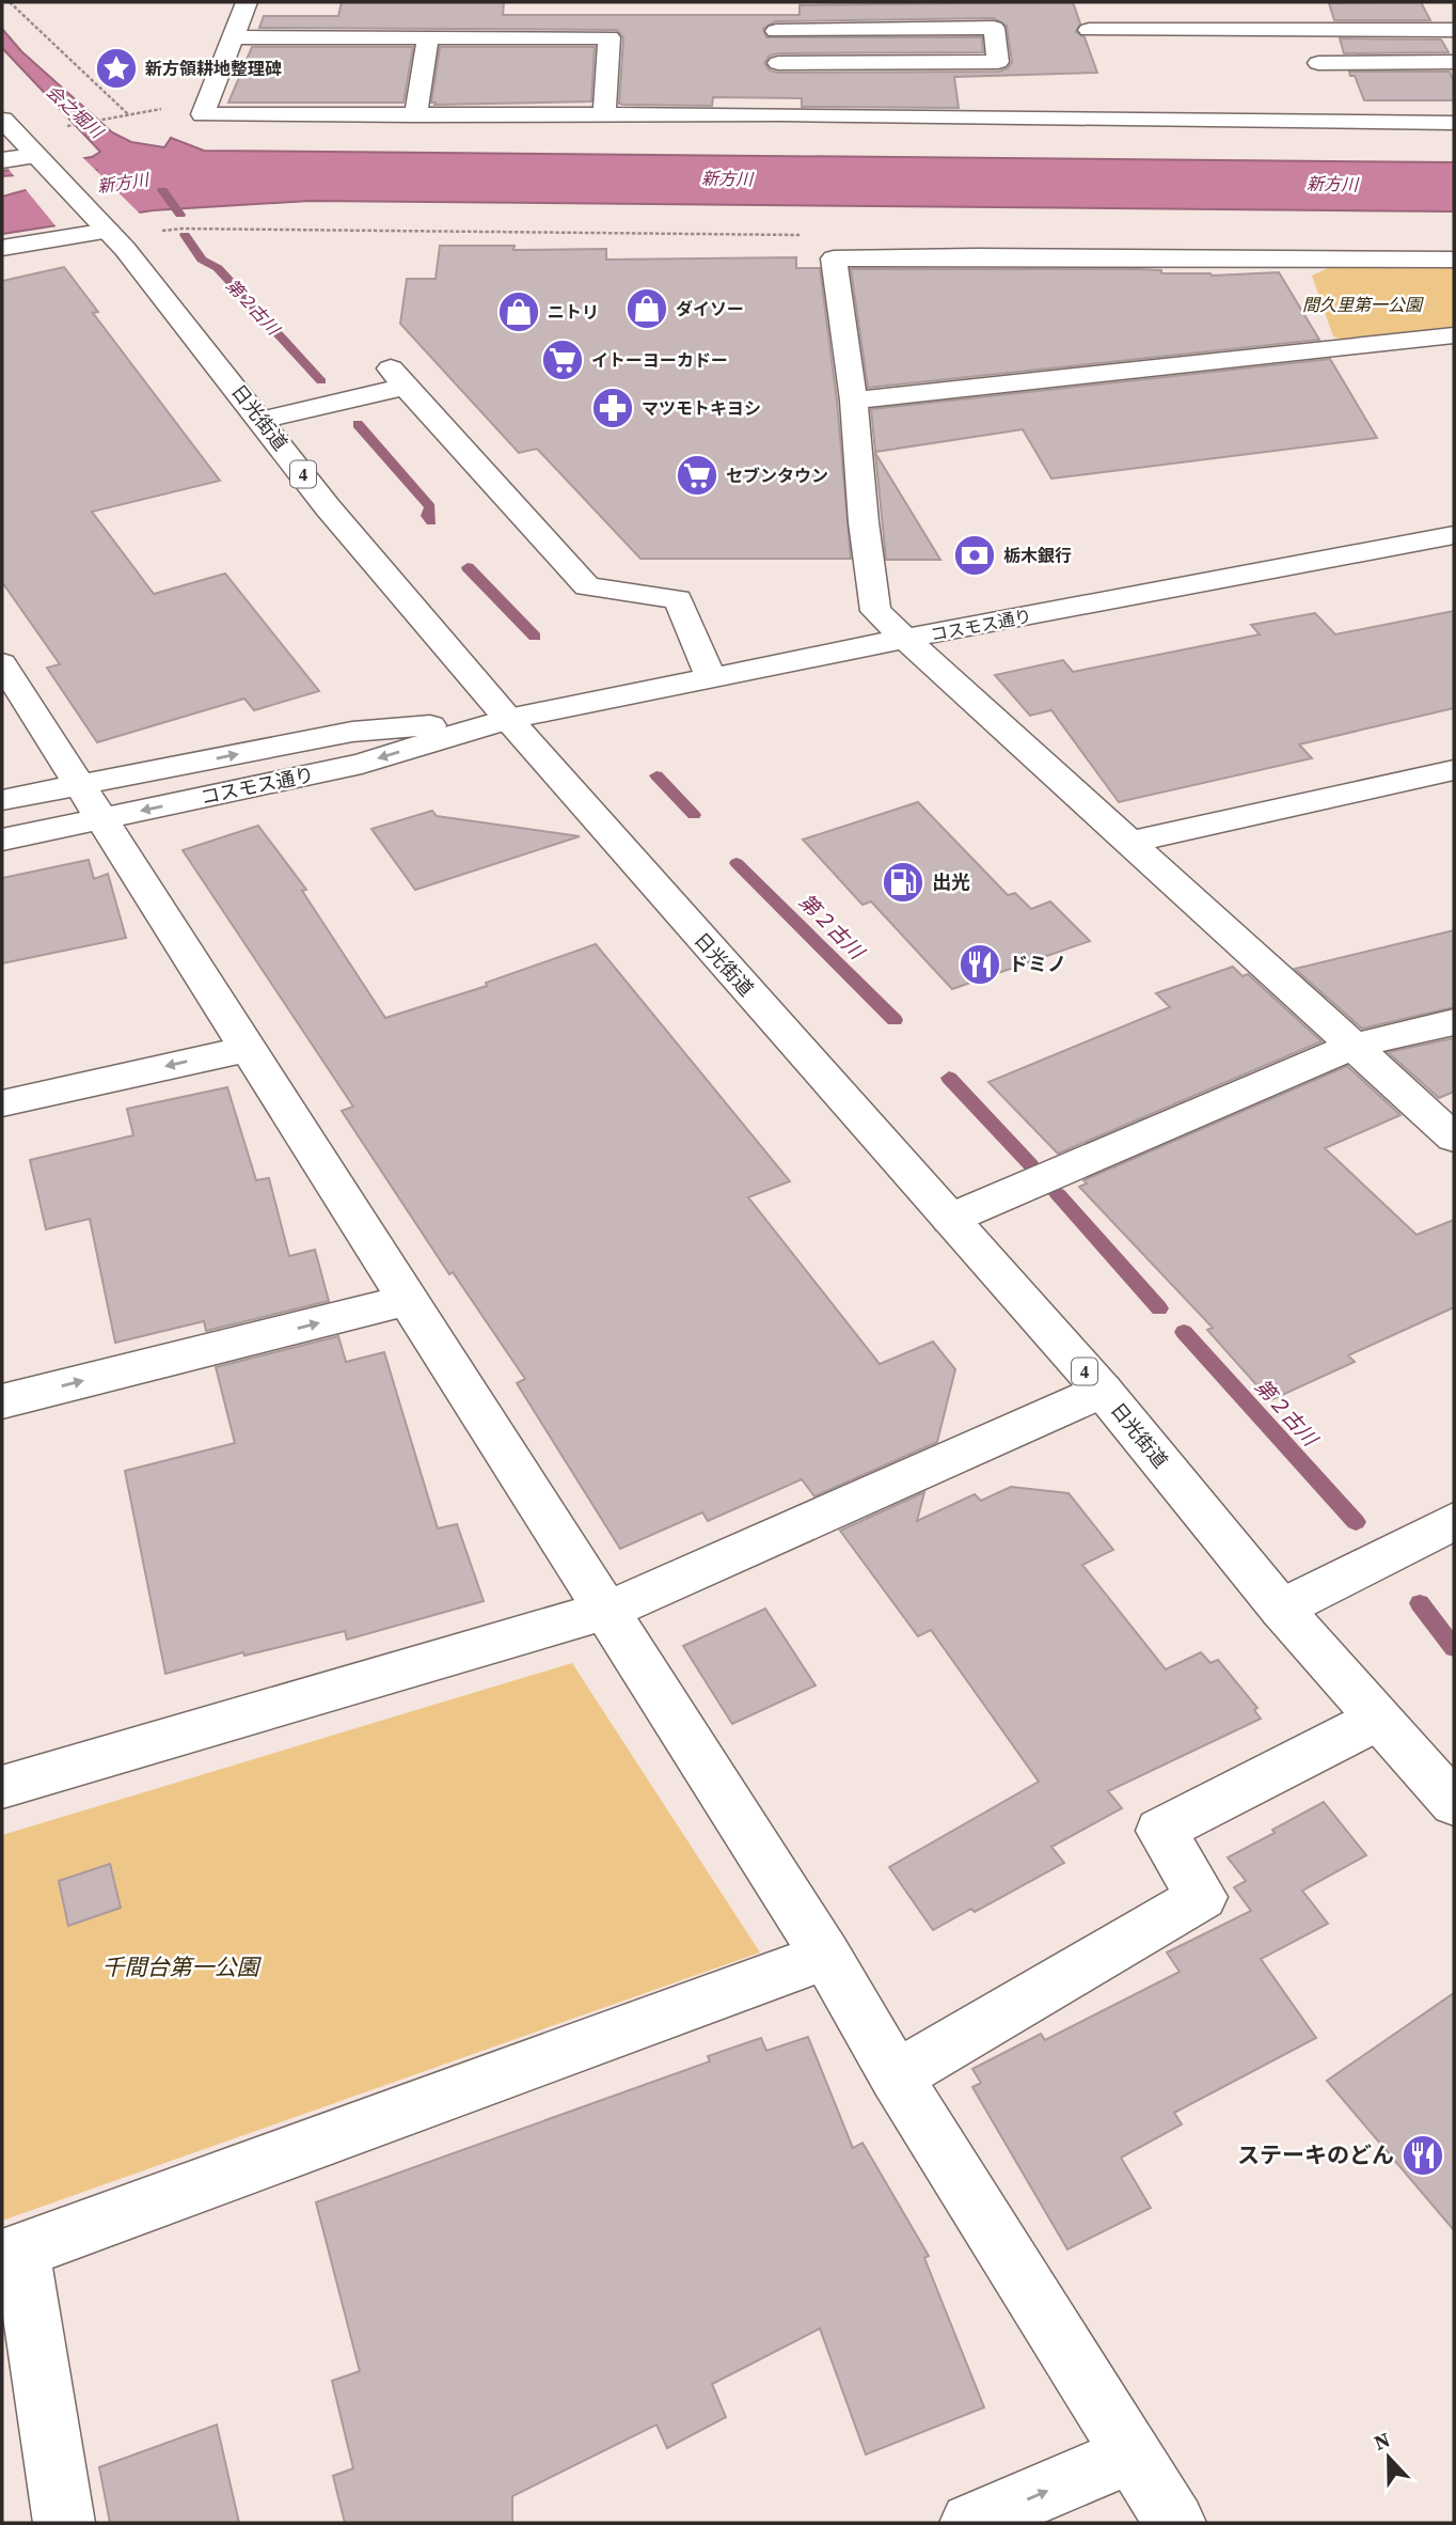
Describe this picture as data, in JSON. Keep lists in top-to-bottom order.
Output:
{
  "streets": {
    "main road": ["日光街道", "4", "コスモス通り"]
  },
  "crossings": [
    ["日光街道", "コスモス通り"]
  ],
  "water": ["会之堀川", "新方川", "第２古川"],
  "parks": ["間久里第一公園", "千間台第一公園"],
  "places": {
    "place": ["新方領耕地整理碑"],
    "shop": ["ダイソー", "ニトリ"],
    "supermarket": ["イトーヨーカドー", "セブンタウン"],
    "pharmacy": ["マツモトキヨシ"],
    "bank": ["栃木銀行"],
    "fuel station": ["出光"],
    "restaurant": ["ドミノ", "ステーキのどん"]
  },
  "north": "top"
}
